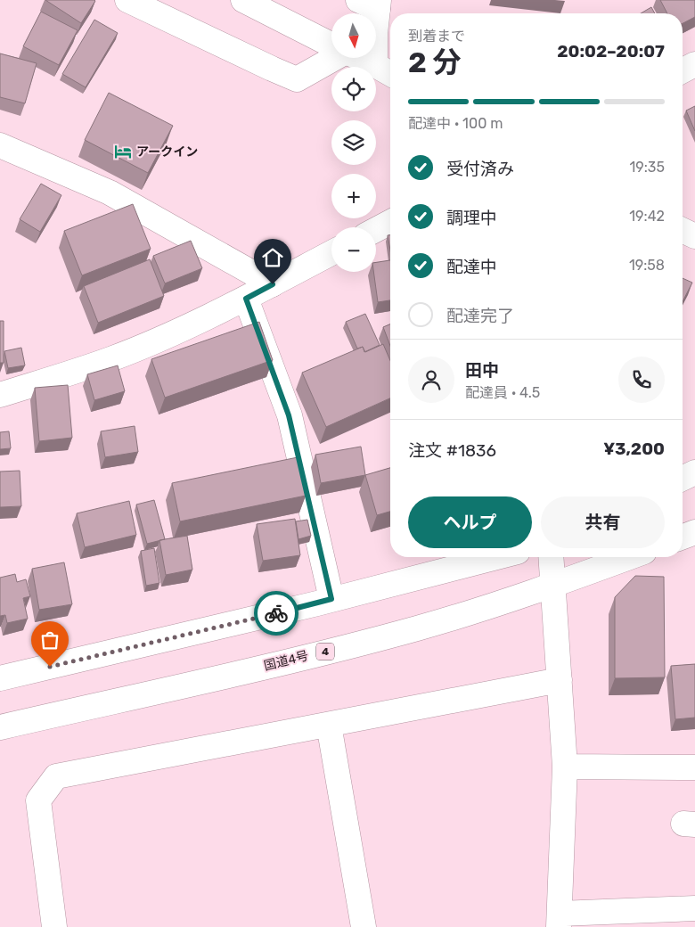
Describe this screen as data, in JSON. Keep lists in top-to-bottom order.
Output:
{
  "streets": {
    "main road": ["4", "国道4号"]
  },
  "places": {
    "hotel": ["アークイン"]
  },
  "north": "bottom",
  "page": {
    "map_buttons": ["+", "−"],
    "heading": ["2 分", "到着まで", "20:02–20:07"],
    "panel": [
      "田中",
      "配達員 · 4.5",
      "注文 #1836",
      "¥3,200"
    ],
    "bar": "配達中 · 100 m",
    "list": [
      ["受付済み", "19:35"],
      ["調理中", "19:42"],
      ["配達中", "19:58"],
      "配達完了"
    ],
    "buttons": ["ヘルプ", "共有"]
  }
}
